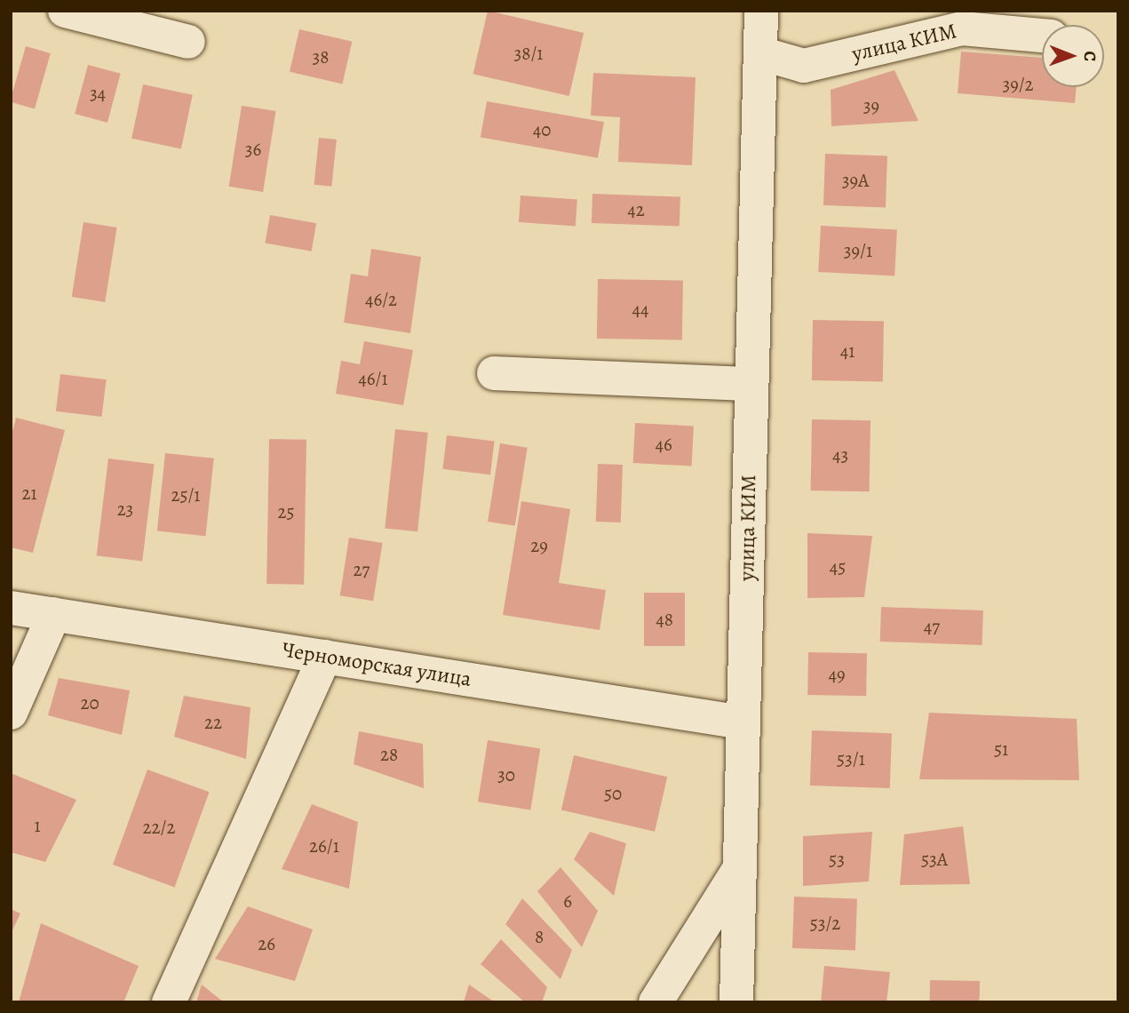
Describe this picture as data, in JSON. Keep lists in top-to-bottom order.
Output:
{
  "streets": {
    "street": ["улица КИМ", "Черноморская улица"]
  },
  "crossings": [
    ["улица КИМ", "Черноморская улица"]
  ],
  "house_numbers": [
    "38/1",
    "38",
    "39/2",
    "34",
    "39",
    "40",
    "36",
    "39А",
    "42",
    "39/1",
    "46/2",
    "44",
    "41",
    "46/1",
    "46",
    "43",
    "21",
    "25/1",
    "23",
    "25",
    "29",
    "45",
    "27",
    "48",
    "47",
    "49",
    "20",
    "22",
    "51",
    "28",
    "53/1",
    "30",
    "50",
    "1",
    "22/2",
    "26/1",
    "53",
    "53А",
    "6",
    "53/2",
    "8",
    "26"
  ],
  "north": "right"
}
